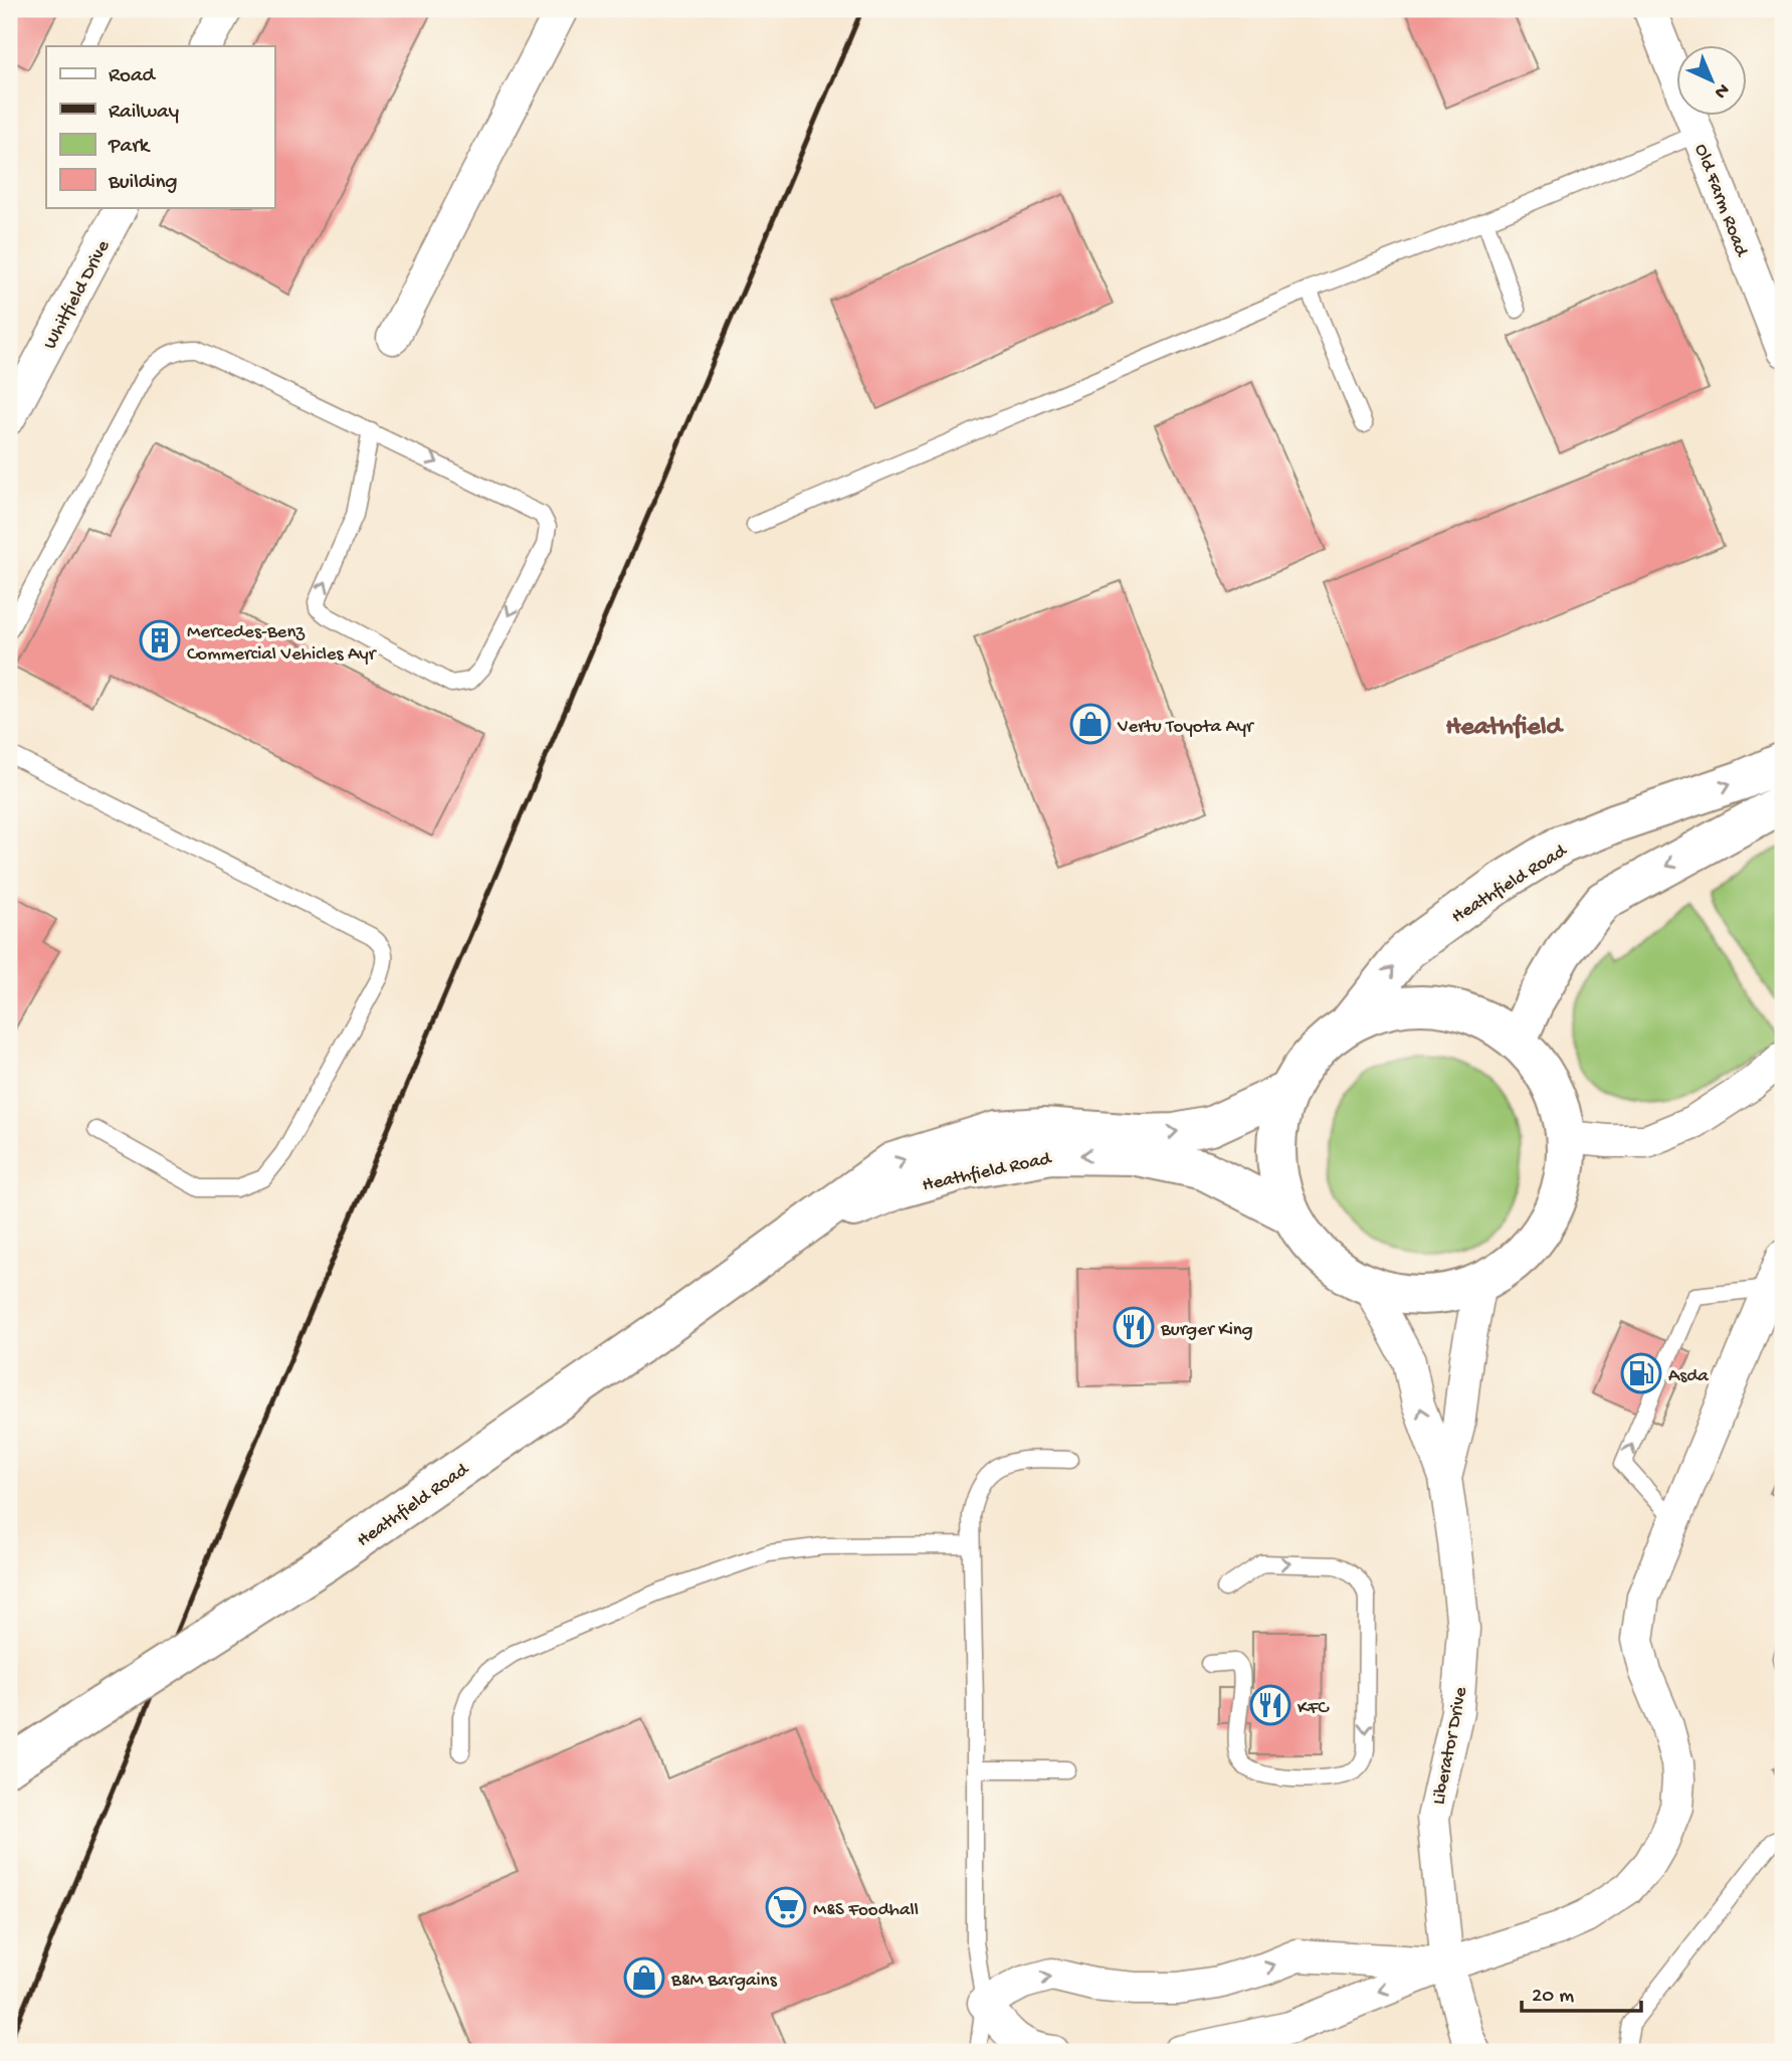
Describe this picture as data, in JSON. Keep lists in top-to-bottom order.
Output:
{
  "streets": {
    "main road": ["Heathfield Road"],
    "street": ["Old Farm Road", "Whitfield Drive", "Liberator Drive"]
  },
  "districts": ["Heathfield"],
  "places": {
    "building": ["Mercedes-Benz Commercial Vehicles Ayr"],
    "shop": ["Vertu Toyota Ayr", "B&M Bargains"],
    "restaurant": ["Burger King", "KFC"],
    "fuel station": ["Asda"],
    "supermarket": ["M&S Foodhall"]
  },
  "legend": [
    "Road",
    "Railway",
    "Park",
    "Building"
  ],
  "scale_bar": "20 m",
  "north": "bottom right"
}
